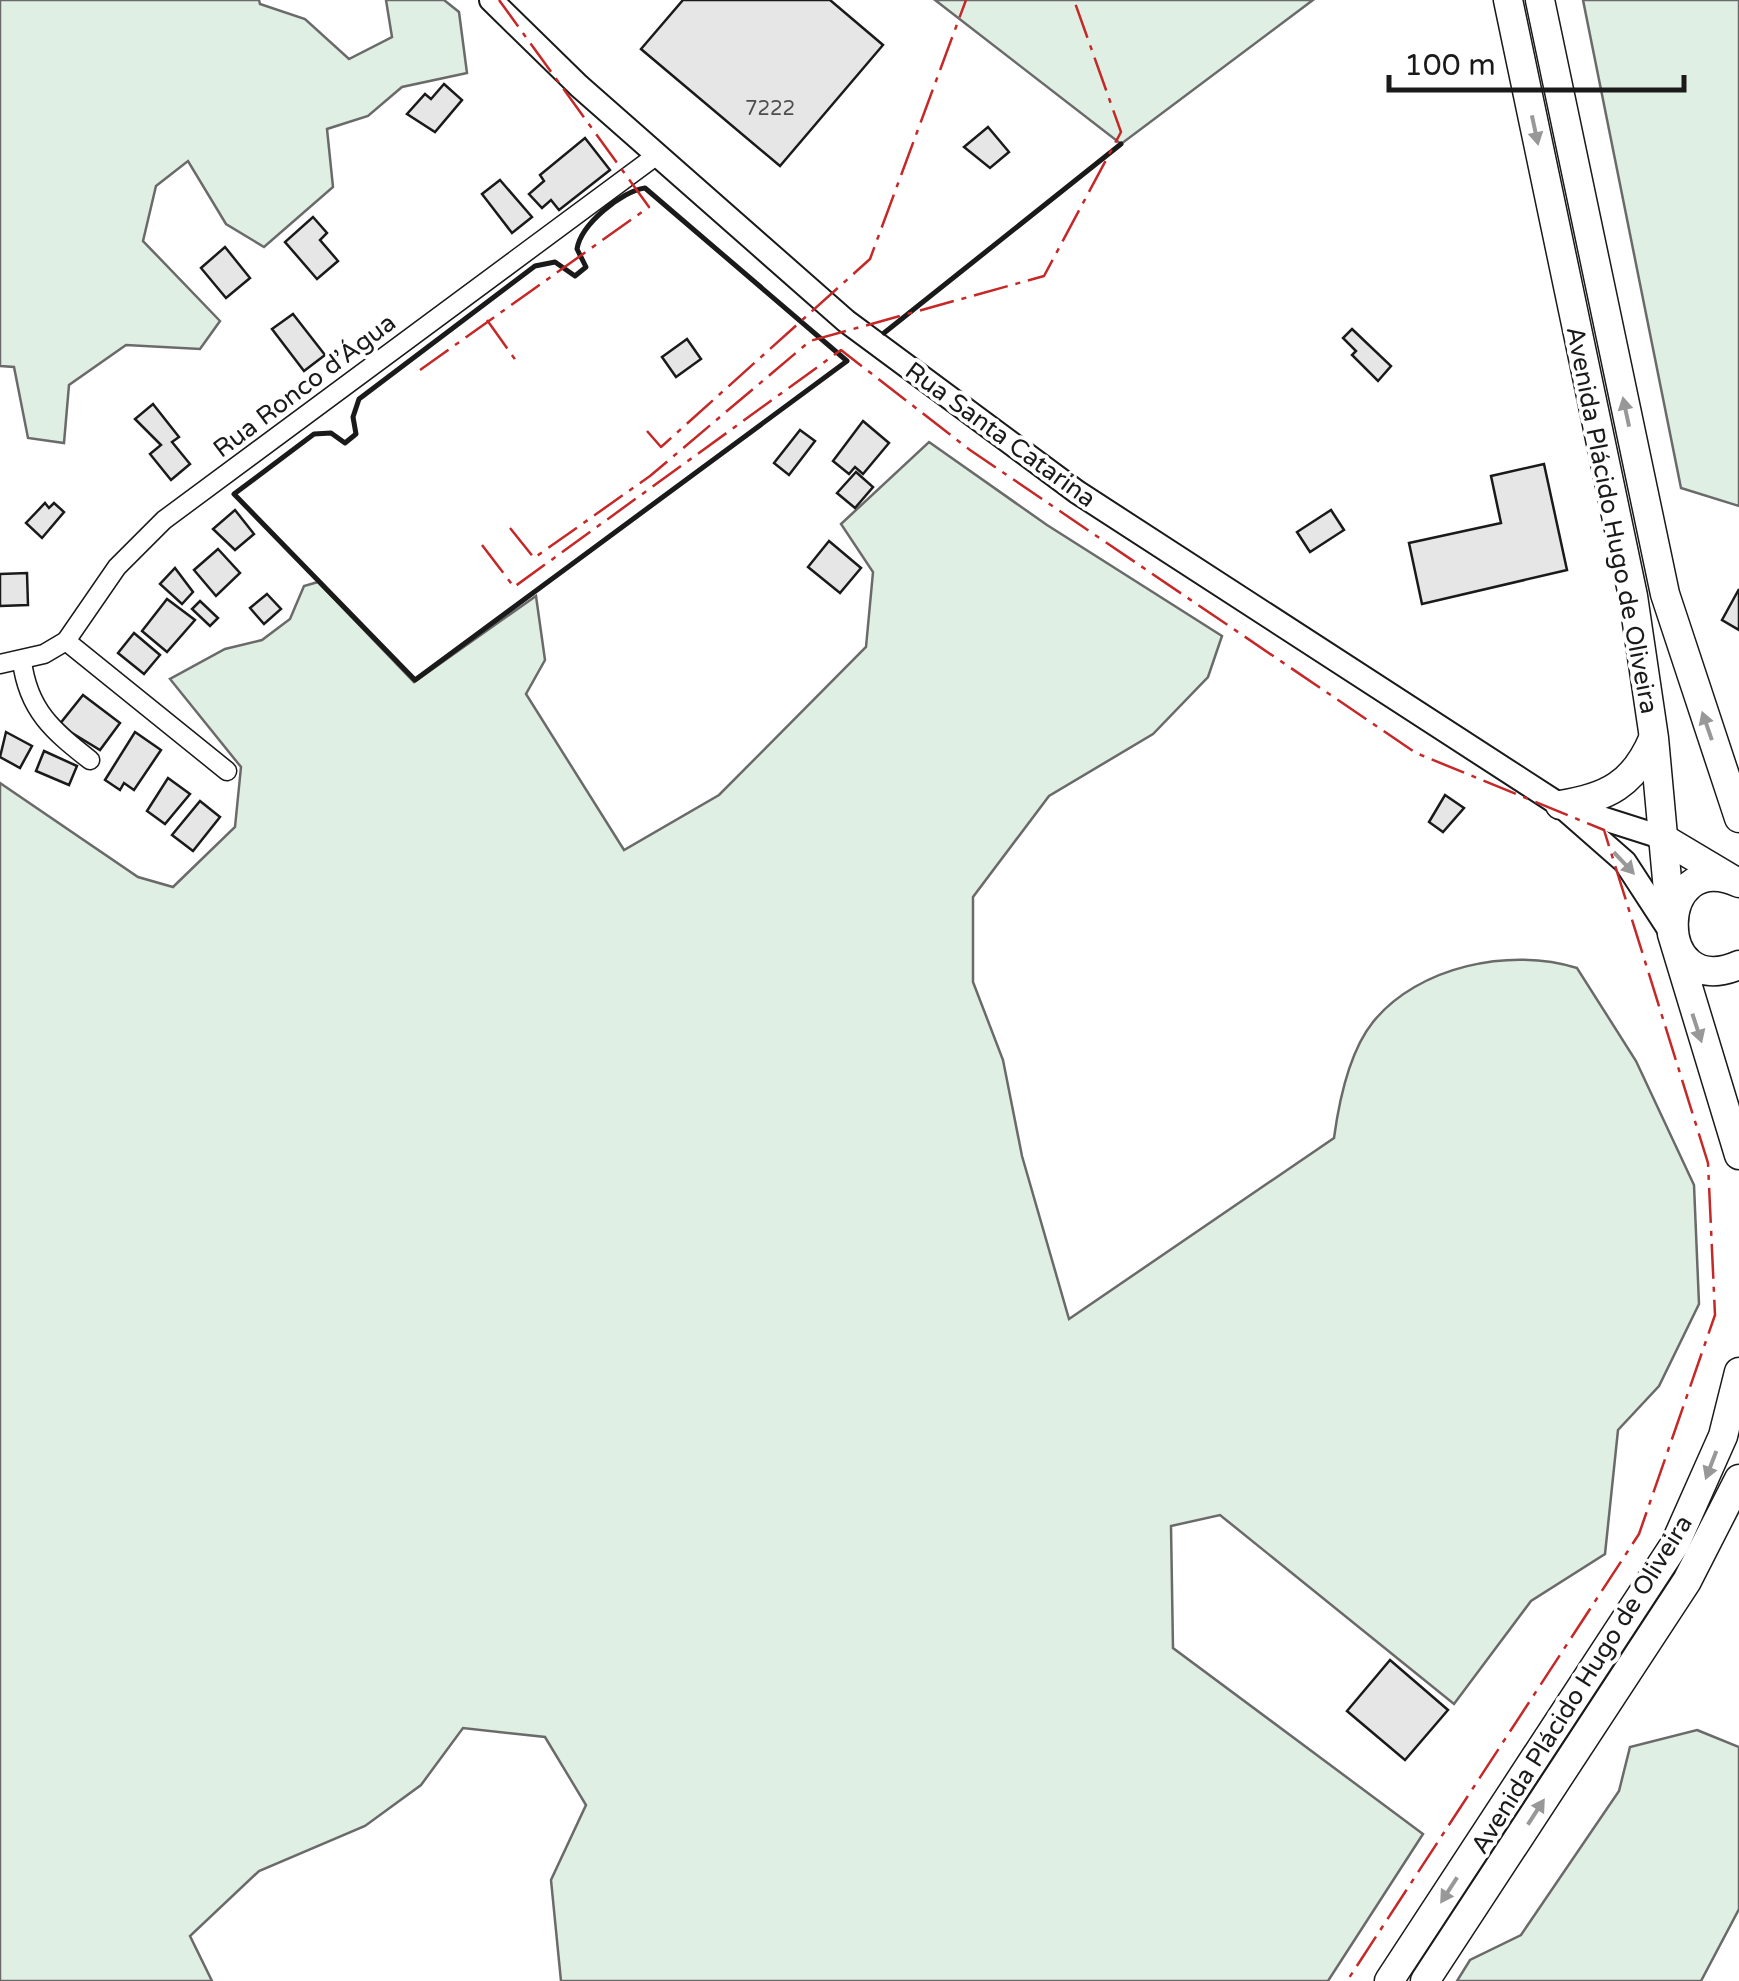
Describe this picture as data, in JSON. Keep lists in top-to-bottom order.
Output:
{
  "streets": {
    "main road": ["Rua Santa Catarina", "Avenida Plácido Hugo de Oliveira"],
    "street": ["Rua Ronco d’Água"]
  },
  "crossings": [
    ["Rua Ronco d’Água", "Rua Santa Catarina"],
    ["Rua Santa Catarina", "Avenida Plácido Hugo de Oliveira"]
  ],
  "house_numbers": ["7222"],
  "scale_bar": "100 m"
}
